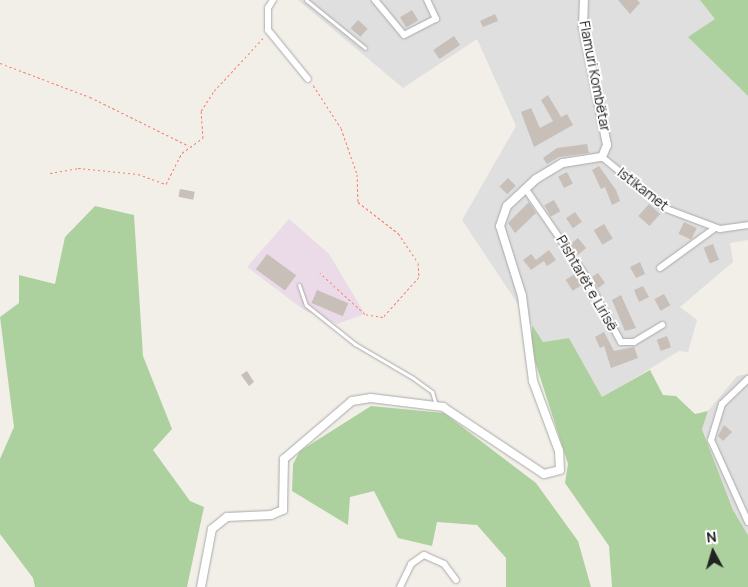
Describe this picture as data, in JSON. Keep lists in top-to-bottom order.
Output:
{
  "streets": {
    "street": ["Flamuri Kombëtar", "Istikamet", "Pishtarët e Lirisë"]
  },
  "crossings": [
    ["Flamuri Kombëtar", "Istikamet"]
  ],
  "north": "top"
}
